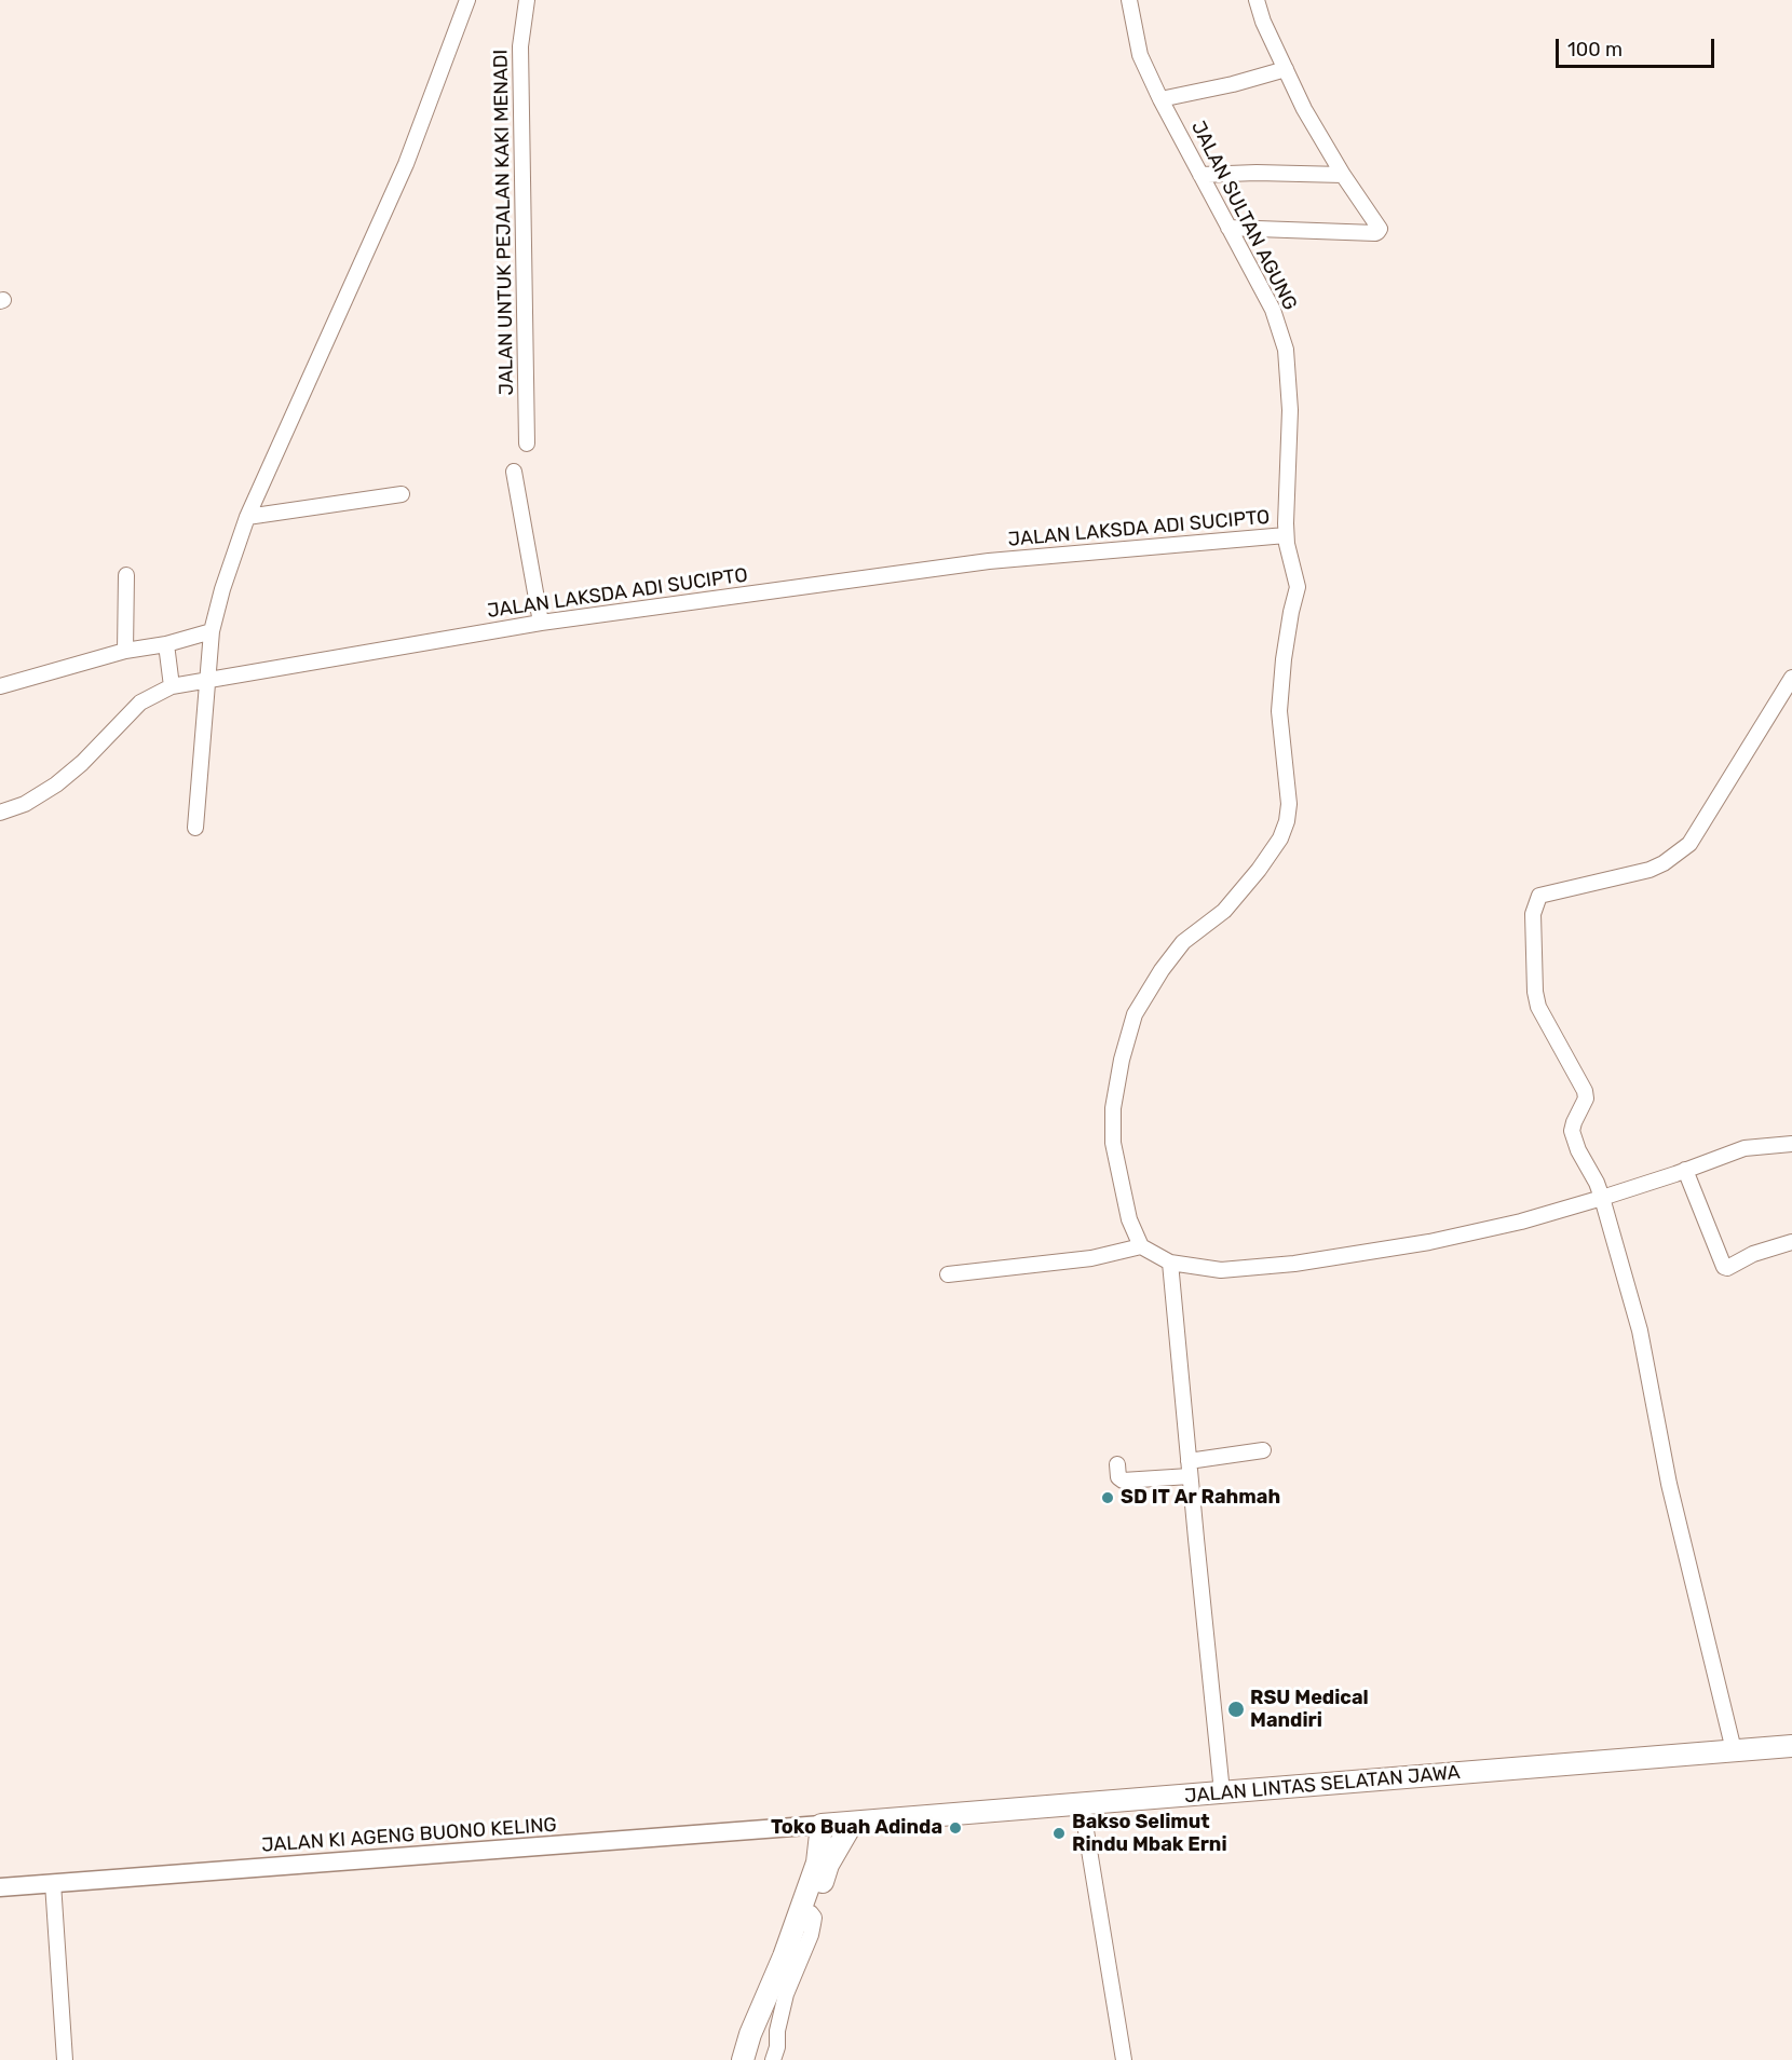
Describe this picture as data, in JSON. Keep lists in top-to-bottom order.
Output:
{
  "streets": {
    "highway": ["JALAN LINTAS SELATAN JAWA"],
    "main road": ["JALAN KI AGENG BUONO KELING"],
    "street": ["JALAN SULTAN AGUNG", "JALAN UNTUK PEJALAN KAKI MENADI", "JALAN LAKSDA ADI SUCIPTO"]
  },
  "crossings": [
    ["JALAN SULTAN AGUNG", "JALAN LAKSDA ADI SUCIPTO"],
    ["JALAN LINTAS SELATAN JAWA", "JALAN KI AGENG BUONO KELING"]
  ],
  "places": [
    "SD IT Ar Rahmah",
    "RSU Medical Mandiri",
    "Toko Buah Adinda",
    "Bakso Selimut Rindu Mbak Erni"
  ],
  "scale_bar": "100 m"
}
